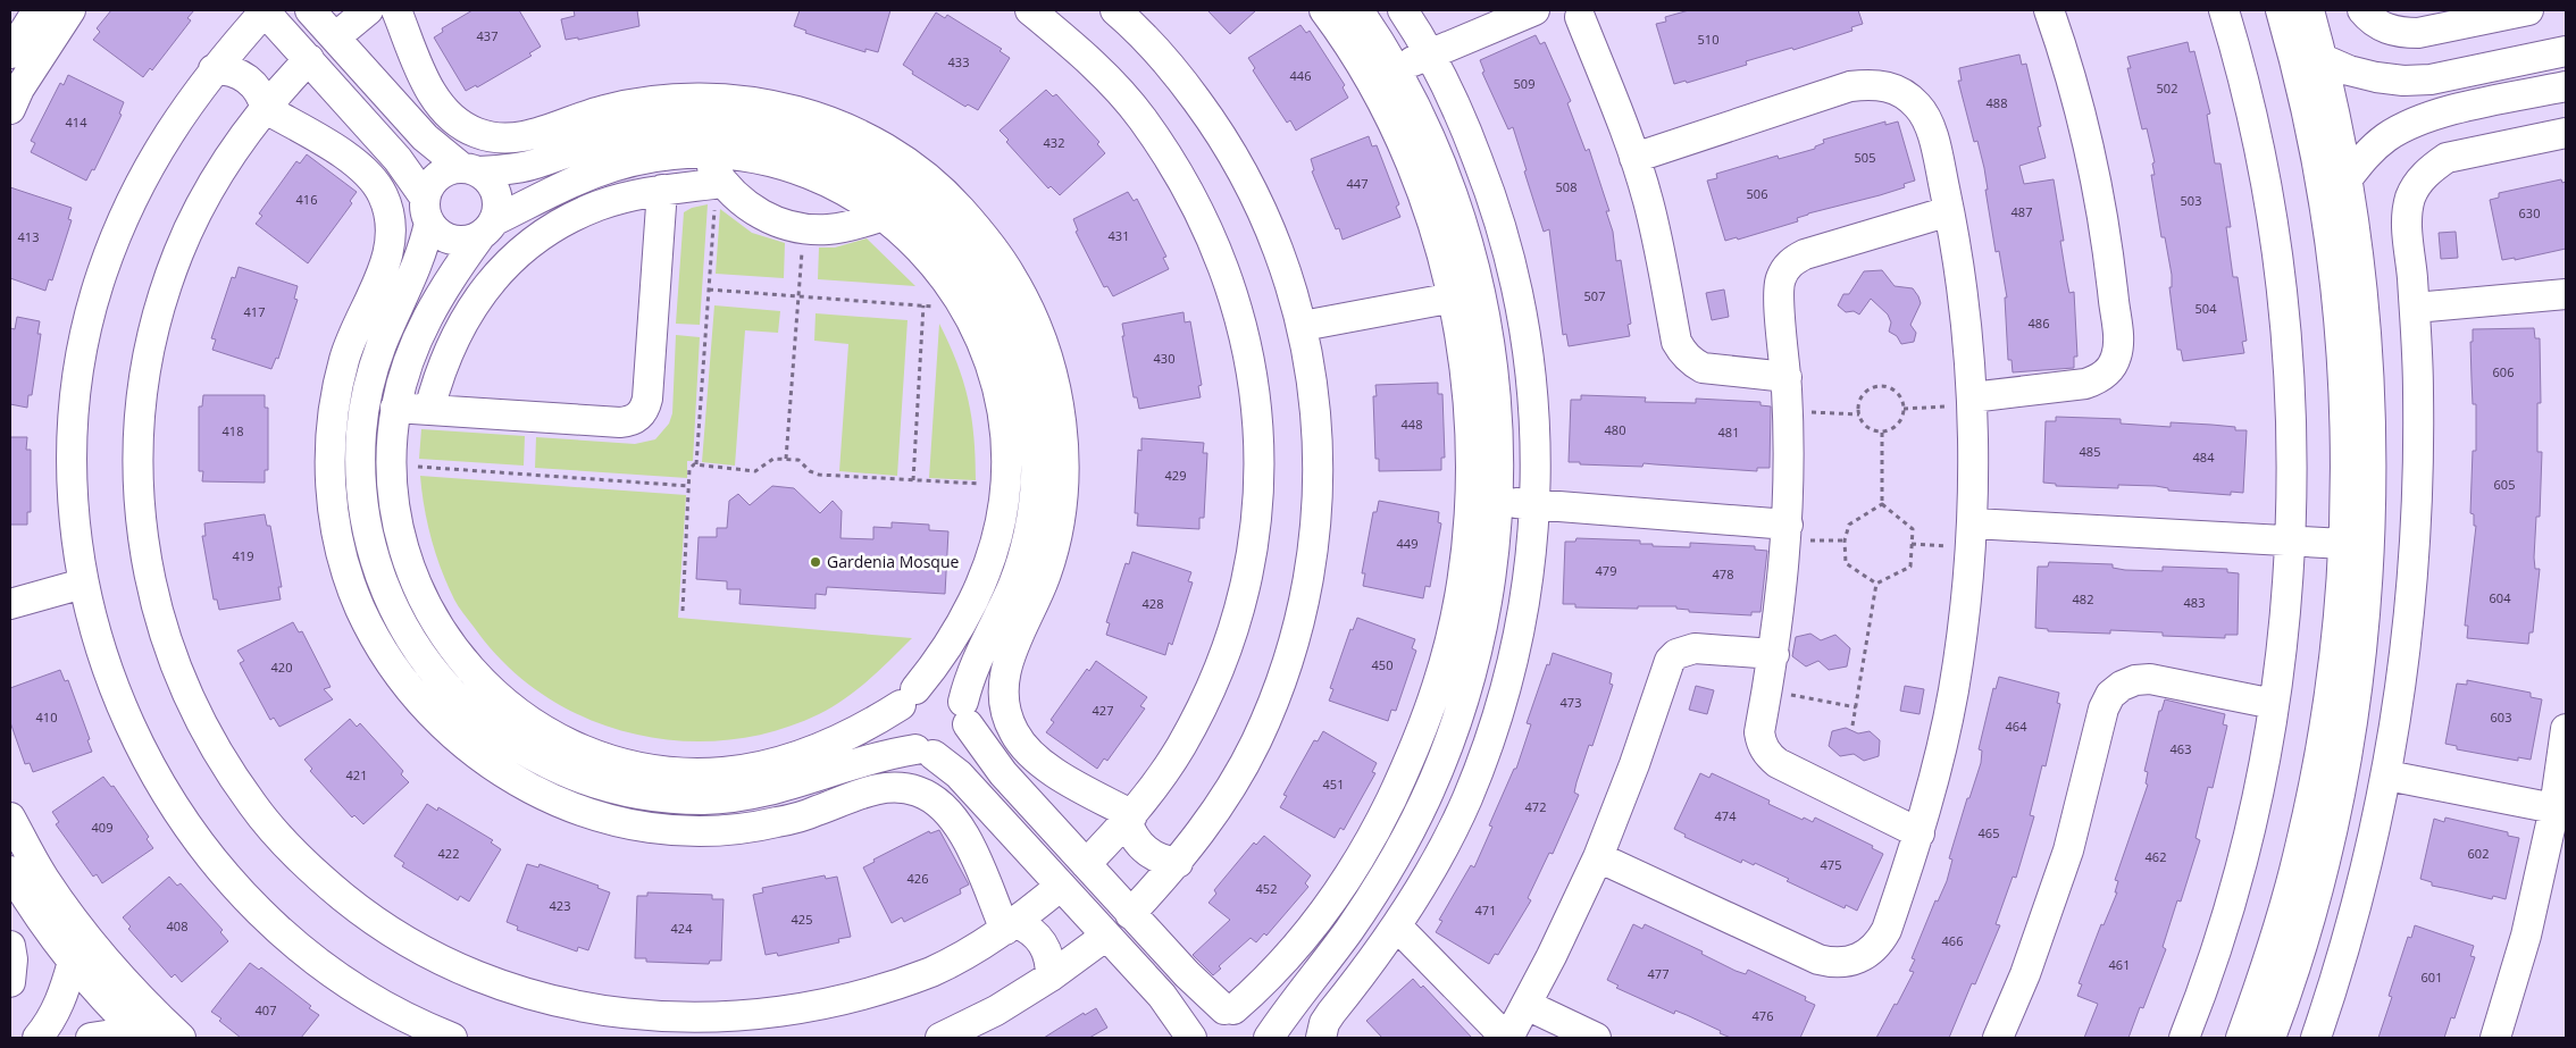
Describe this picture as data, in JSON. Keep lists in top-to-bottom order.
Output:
{
  "places": ["Gardenia Mosque"],
  "house_numbers": [
    "437",
    "510",
    "433",
    "446",
    "509",
    "502",
    "488",
    "414",
    "432",
    "505",
    "447",
    "508",
    "506",
    "416",
    "503",
    "487",
    "630",
    "431",
    "413",
    "507",
    "504",
    "417",
    "486",
    "430",
    "606",
    "448",
    "480",
    "418",
    "481",
    "485",
    "484",
    "429",
    "605",
    "449",
    "419",
    "479",
    "478",
    "604",
    "482",
    "483",
    "428",
    "450",
    "420",
    "473",
    "427",
    "410",
    "603",
    "464",
    "463",
    "421",
    "451",
    "472",
    "474",
    "409",
    "465",
    "422",
    "602",
    "462",
    "475",
    "426",
    "452",
    "423",
    "471",
    "425",
    "408",
    "424",
    "466",
    "461",
    "477",
    "601",
    "407",
    "476"
  ]
}
